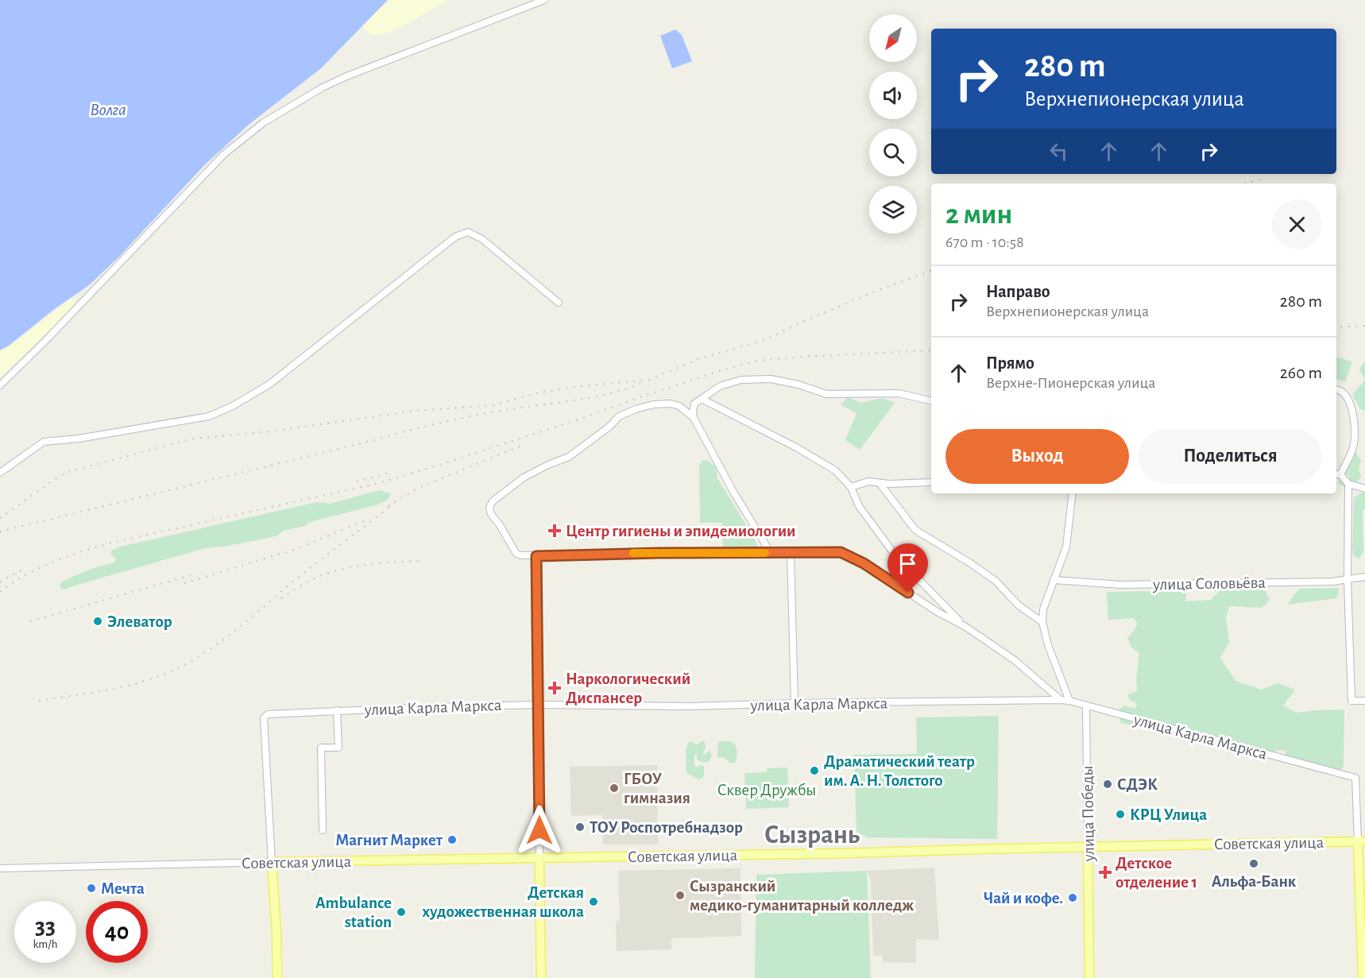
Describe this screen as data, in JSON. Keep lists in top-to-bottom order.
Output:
{
  "streets": {
    "main road": ["улица Победы", "Советская улица"],
    "street": ["улица Соловьёва", "улица Карла Маркса"]
  },
  "crossings": [
    ["улица Карла Маркса", "улица Победы"],
    ["улица Карла Маркса", "Советская улица"],
    ["улица Победы", "Советская улица"]
  ],
  "districts": ["Сызрань"],
  "water": ["Волга"],
  "parks": ["Сквер Дружбы"],
  "places": {
    "health": ["Центр гигиены и эпидемиологии", "Наркологический Диспансер", "Детское отделение 1"],
    "other": [
      "Элеватор",
      "Драматический театр им. А. Н. Толстого",
      "СДЭК",
      "ГБОУ гимназия",
      "КРЦ Улица",
      "ТОУ Роспотребнадзор",
      "Магнит Маркет",
      "Альфа-Банк",
      "Мечта",
      "Сызранский медико-гуманитарный колледж",
      "Чай и кофе.",
      "Детская художественная школа",
      "Ambulance station"
    ]
  },
  "north": "bottom left",
  "page": {
    "turn": ["280 m", "Верхнепионерская улица"],
    "heading": ["2 мин", "670 m · 10:58"],
    "list": [
      {
        "name": "Направо",
        "note": "Верхнепионерская улица",
        "value": "280 m"
      },
      {
        "name": "Прямо",
        "note": "Верхне-Пионерская улица",
        "value": "260 m"
      }
    ],
    "buttons": ["Выход", "Поделиться"],
    "speed": "33 km/h",
    "limit": "40"
  }
}
